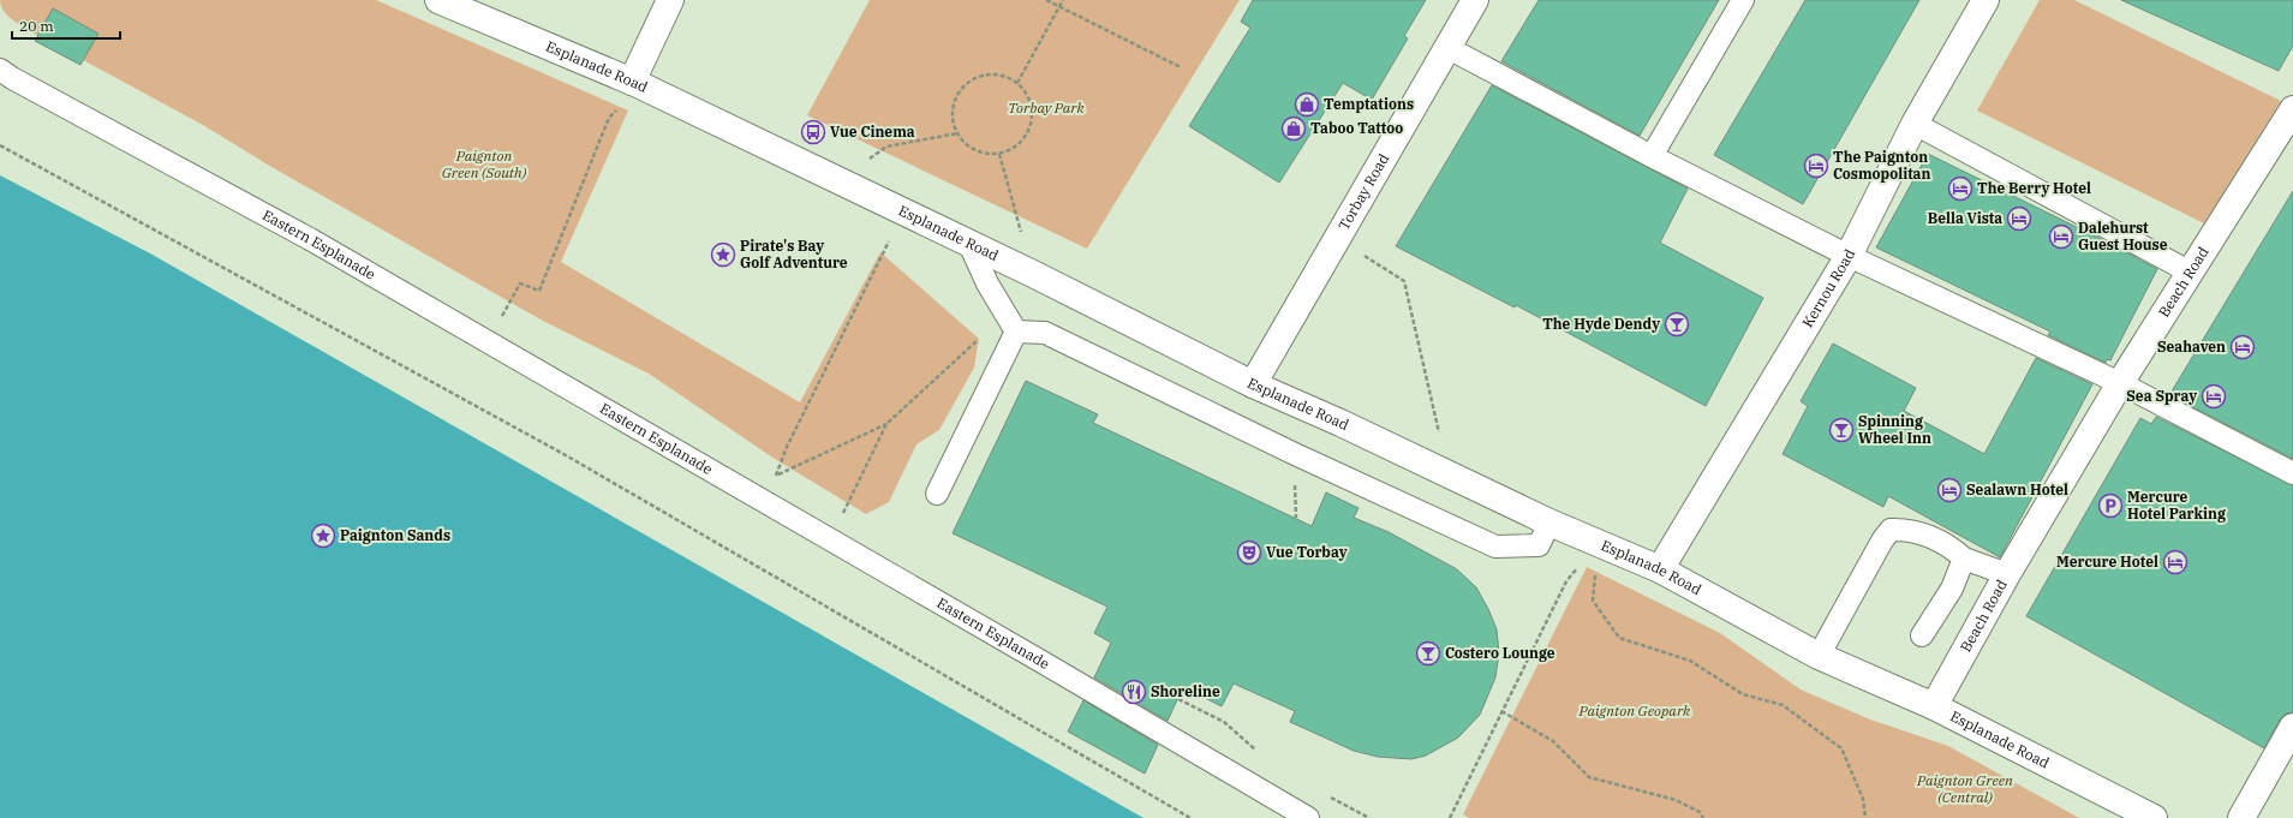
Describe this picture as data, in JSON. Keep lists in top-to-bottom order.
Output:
{
  "streets": {
    "main road": [
      "Esplanade Road",
      "Torbay Road",
      "Beach Road",
      "Kernou Road"
    ],
    "lane": ["Eastern Esplanade"]
  },
  "crossings": [
    ["Esplanade Road", "Torbay Road"],
    ["Esplanade Road", "Beach Road"],
    ["Esplanade Road", "Kernou Road"]
  ],
  "parks": [
    "Torbay Park",
    "Paignton Green (South)",
    "Paignton Geopark",
    "Paignton Green (Central)"
  ],
  "places": {
    "shop": ["Temptations", "Taboo Tattoo"],
    "bus stop": ["Vue Cinema"],
    "hotel": [
      "The Paignton Cosmopolitan",
      "The Berry Hotel",
      "Bella Vista",
      "Dalehurst Guest House",
      "Seahaven",
      "Sea Spray",
      "Sealawn Hotel",
      "Mercure Hotel"
    ],
    "place": ["Pirate's Bay Golf Adventure", "Paignton Sands"],
    "bar": ["The Hyde Dendy", "Spinning Wheel Inn", "Costero Lounge"],
    "parking": ["Mercure Hotel Parking"],
    "theatre": ["Vue Torbay"],
    "restaurant": ["Shoreline"]
  },
  "scale_bar": "20 m"
}
